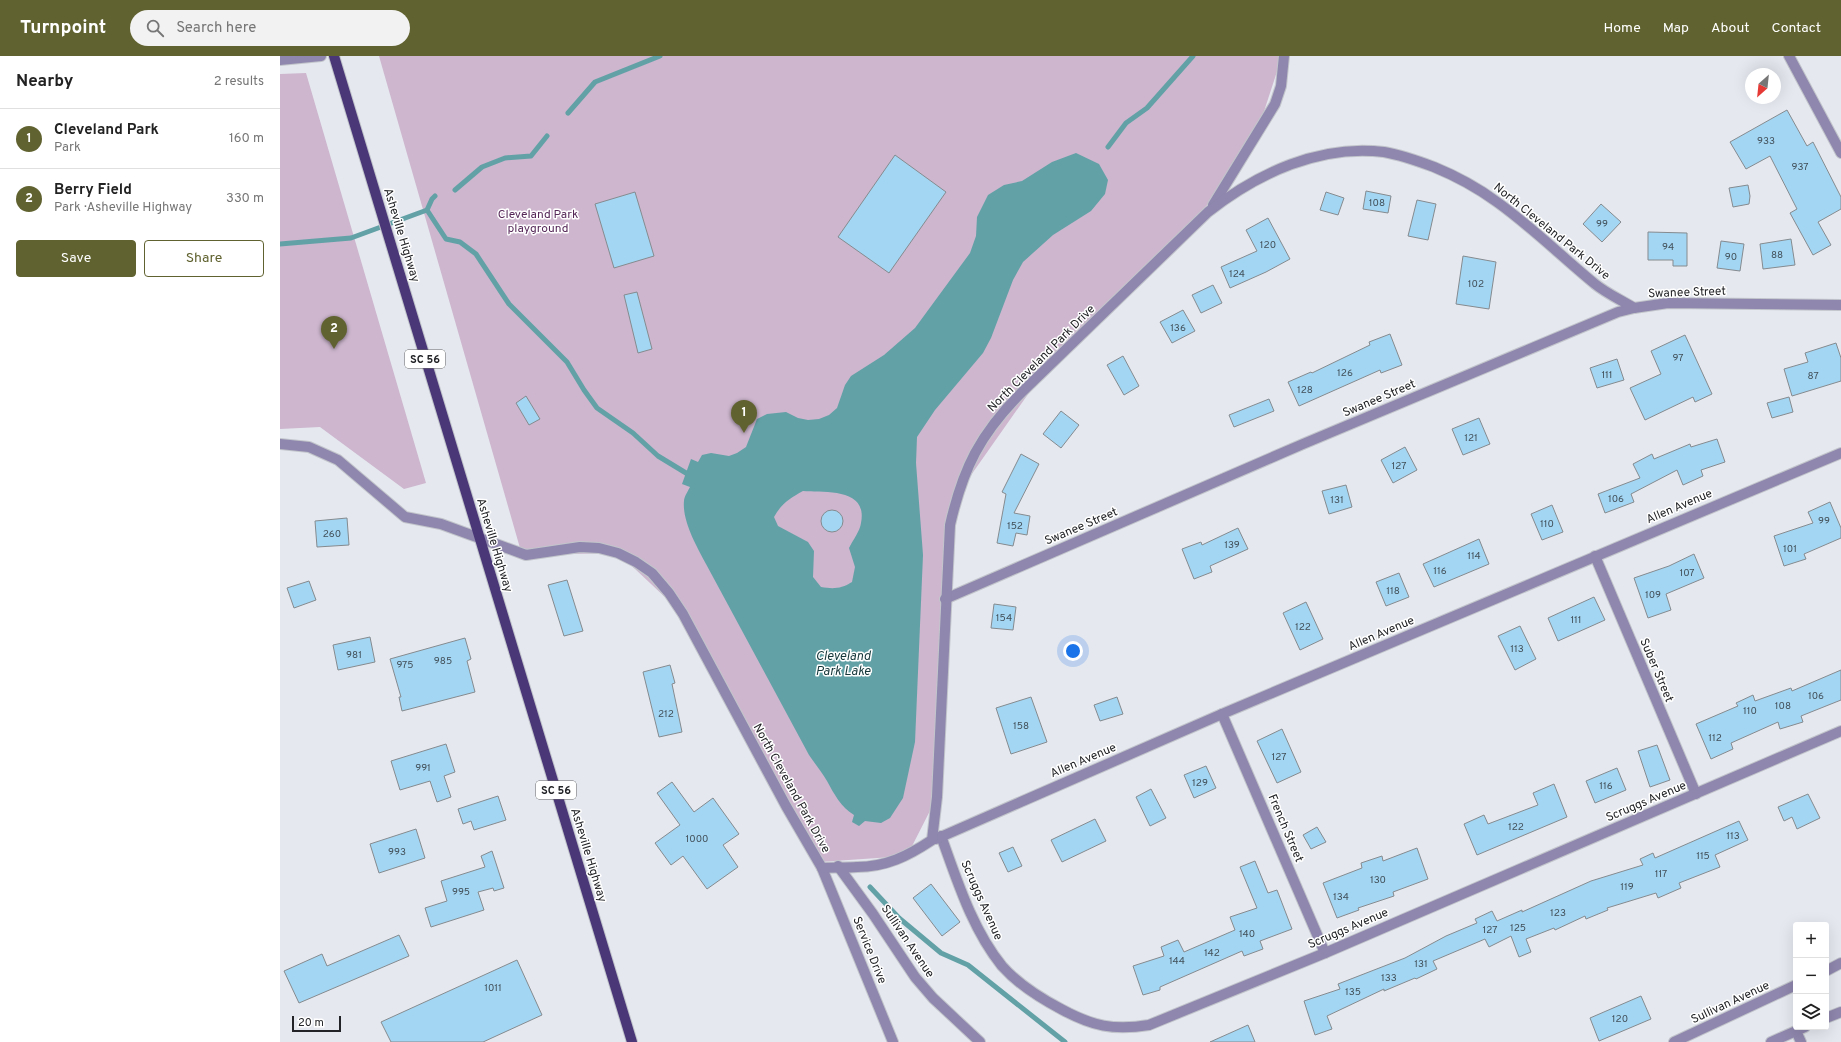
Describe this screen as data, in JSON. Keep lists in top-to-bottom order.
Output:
{
  "streets": {
    "main road": ["Asheville Highway", "SC 56"],
    "street": [
      "North Cleveland Park Drive",
      "Swanee Street",
      "Allen Avenue",
      "Suber Street",
      "Scruggs Avenue",
      "French Street",
      "Sullivan Avenue",
      "Service Drive"
    ]
  },
  "crossings": [
    ["North Cleveland Park Drive", "Asheville Highway"],
    ["North Cleveland Park Drive", "Swanee Street"],
    ["North Cleveland Park Drive", "Allen Avenue"],
    ["North Cleveland Park Drive", "Scruggs Avenue"],
    ["North Cleveland Park Drive", "Sullivan Avenue"],
    ["North Cleveland Park Drive", "Service Drive"],
    ["Allen Avenue", "Suber Street"],
    ["Allen Avenue", "Scruggs Avenue"],
    ["Allen Avenue", "French Street"],
    ["Suber Street", "Scruggs Avenue"],
    ["Scruggs Avenue", "French Street"]
  ],
  "water": ["Cleveland Park Lake"],
  "parks": ["Cleveland Park playground"],
  "house_numbers": [
    "933",
    "937",
    "108",
    "99",
    "120",
    "94",
    "88",
    "90",
    "124",
    "102",
    "136",
    "97",
    "126",
    "111",
    "87",
    "128",
    "121",
    "127",
    "106",
    "131",
    "99",
    "110",
    "152",
    "260",
    "139",
    "101",
    "114",
    "116",
    "107",
    "118",
    "109",
    "154",
    "111",
    "122",
    "113",
    "981",
    "985",
    "975",
    "106",
    "108",
    "110",
    "212",
    "158",
    "112",
    "127",
    "991",
    "129",
    "116",
    "122",
    "113",
    "1000",
    "993",
    "115",
    "117",
    "130",
    "119",
    "995",
    "134",
    "123",
    "125",
    "127",
    "140",
    "142",
    "144",
    "131",
    "133",
    "1011",
    "135",
    "120"
  ],
  "scale_bar": "20 m",
  "north": "bottom left",
  "page": {
    "header": "Turnpoint",
    "search": "Search here",
    "nav": [
      "Home",
      "Map",
      "About",
      "Contact"
    ],
    "heading": ["Nearby", "2 results"],
    "list": [
      {
        "mark": "1",
        "name": "Cleveland Park",
        "note": "Park",
        "value": "160 m"
      },
      {
        "mark": "2",
        "name": "Berry Field",
        "note": "Park · Asheville Highway",
        "value": "330 m"
      }
    ],
    "buttons": ["Save", "Share"],
    "pins": ["2", "1"],
    "map_buttons": ["+", "−"],
    "scale": "20 m"
  }
}
